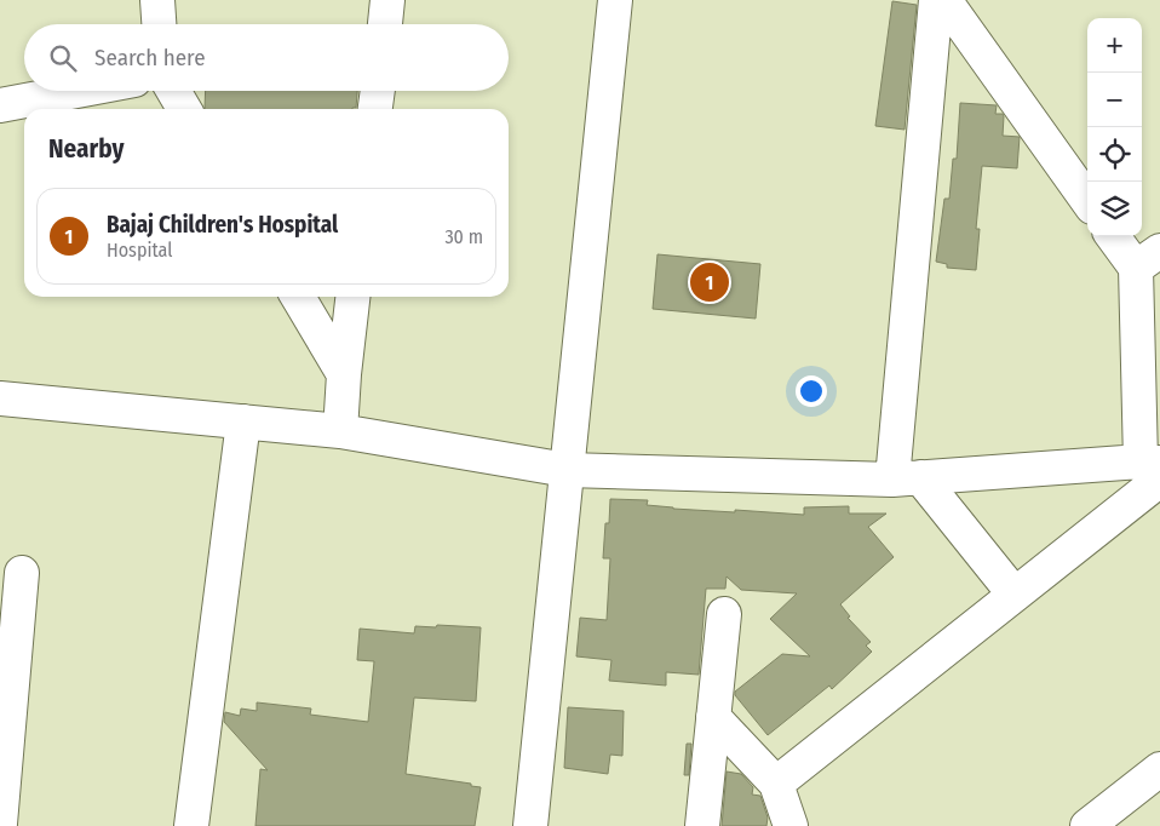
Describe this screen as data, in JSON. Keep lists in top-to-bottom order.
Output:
{
  "page": {
    "map_buttons": ["+", "−"],
    "search": "Search here",
    "heading": "Nearby",
    "list": [
      {
        "mark": "1",
        "name": "Bajaj Children's Hospital",
        "note": "Hospital",
        "value": "30 m"
      }
    ],
    "pins": "1"
  }
}
